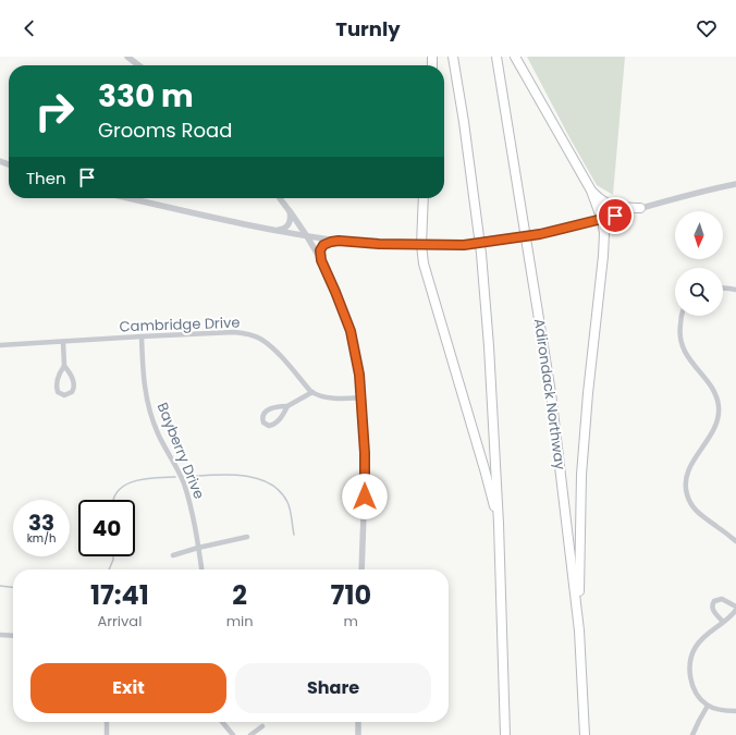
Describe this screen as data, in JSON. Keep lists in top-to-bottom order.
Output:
{
  "streets": {
    "highway": ["Adirondack Northway"],
    "street": ["Cambridge Drive", "Bayberry Drive"]
  },
  "crossings": [
    ["Cambridge Drive", "Bayberry Drive"]
  ],
  "north": "bottom",
  "page": {
    "header": "Turnly",
    "turn": ["330 m", "Grooms Road"],
    "then": "Then",
    "speed": "33 km/h",
    "limit": "40",
    "eta": [
      "17:41",
      "Arrival",
      "2",
      "min",
      "710",
      "m"
    ],
    "buttons": ["Exit", "Share"]
  }
}
